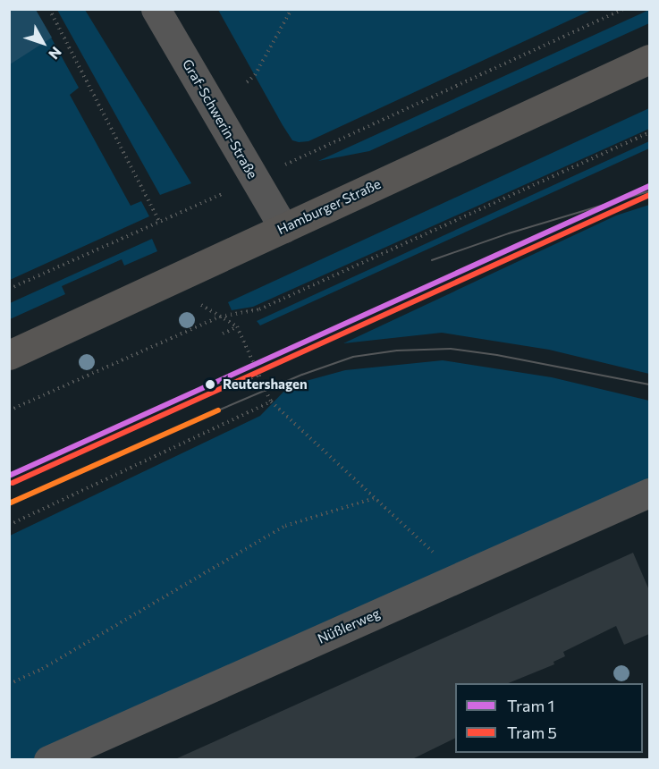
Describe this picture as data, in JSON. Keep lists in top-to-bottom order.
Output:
{
  "streets": {
    "main road": ["Hamburger Straße"],
    "street": ["Graf-Schwerin-Straße", "Nüßlerweg"]
  },
  "crossings": [
    ["Graf-Schwerin-Straße", "Hamburger Straße"]
  ],
  "places": ["Reutershagen"],
  "lines": ["tram line 1", "tram line 5"],
  "legend": ["Tram 1", "Tram 5"],
  "north": "bottom right"
}
